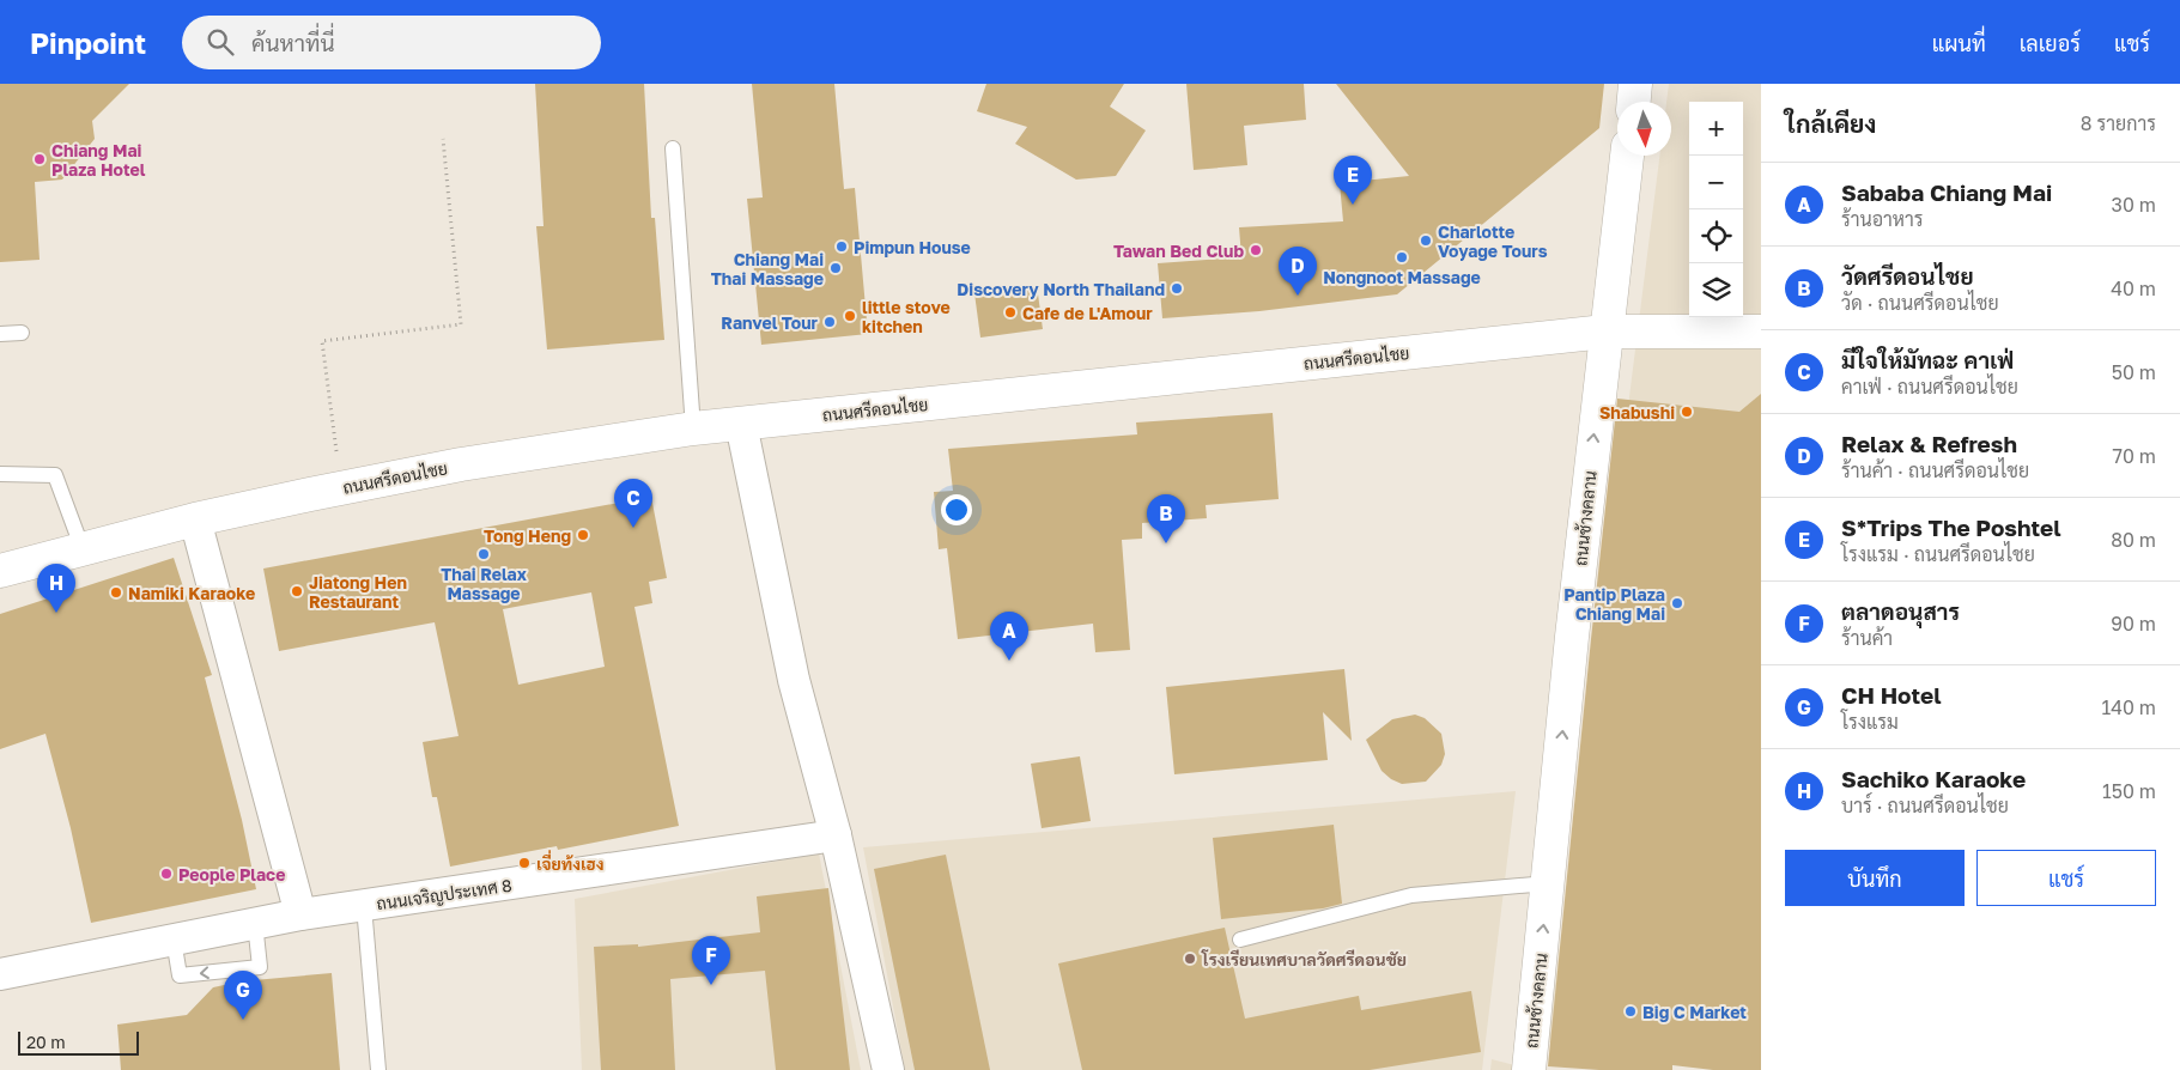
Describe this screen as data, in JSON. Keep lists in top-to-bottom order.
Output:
{
  "streets": {
    "street": ["ถนนศรีดอนไชย", "ถนนช้างคลาน", "ถนนเจริญประเทศ 8"]
  },
  "crossings": [
    ["ถนนศรีดอนไชย", "ถนนช้างคลาน"]
  ],
  "one_way": ["ถนนช้างคลาน"],
  "places": [
    "Chiang Mai Plaza Hotel",
    "Charlotte Voyage Tours",
    "Pimpun House",
    "Tawan Bed Club",
    "Nongnoot Massage",
    "Chiang Mai Thai Massage",
    "Discovery North Thailand",
    "Cafe de L'Amour",
    "little stove kitchen",
    "Ranvel Tour",
    "Shabushi",
    "Tong Heng",
    "Thai Relax Massage",
    "Jiatong Hen Restaurant",
    "Namiki Karaoke",
    "Pantip Plaza Chiang Mai",
    "เจี่ยท้งเฮง",
    "People Place",
    "โรงเรียนเทศบาลวัดศรีดอนชัย",
    "Big C Market"
  ],
  "scale_bar": "20 m",
  "north": "bottom",
  "page": {
    "header": "Pinpoint",
    "search": "ค้นหาที่นี่",
    "nav": ["แผนที่", "เลเยอร์", "แชร์"],
    "heading": ["ใกล้เคียง", "8 รายการ"],
    "map_buttons": ["+", "−"],
    "pins": [
      "E",
      "D",
      "C",
      "B",
      "H",
      "A",
      "F",
      "G"
    ],
    "list": [
      {
        "mark": "A",
        "name": "Sababa Chiang Mai",
        "note": "ร้านอาหาร",
        "value": "30 m"
      },
      {
        "mark": "B",
        "name": "วัดศรีดอนไชย",
        "note": "วัด · ถนนศรีดอนไชย",
        "value": "40 m"
      },
      {
        "mark": "C",
        "name": "มีใจให้มัทฉะ คาเฟ่",
        "note": "คาเฟ่ · ถนนศรีดอนไชย",
        "value": "50 m"
      },
      {
        "mark": "D",
        "name": "Relax & Refresh",
        "note": "ร้านค้า · ถนนศรีดอนไชย",
        "value": "70 m"
      },
      {
        "mark": "E",
        "name": "S*Trips The Poshtel",
        "note": "โรงแรม · ถนนศรีดอนไชย",
        "value": "80 m"
      },
      {
        "mark": "F",
        "name": "ตลาดอนุสาร",
        "note": "ร้านค้า",
        "value": "90 m"
      },
      {
        "mark": "G",
        "name": "CH Hotel",
        "note": "โรงแรม",
        "value": "140 m"
      },
      {
        "mark": "H",
        "name": "Sachiko Karaoke",
        "note": "บาร์ · ถนนศรีดอนไชย",
        "value": "150 m"
      }
    ],
    "buttons": ["บันทึก", "แชร์"],
    "scale": "20 m"
  }
}
